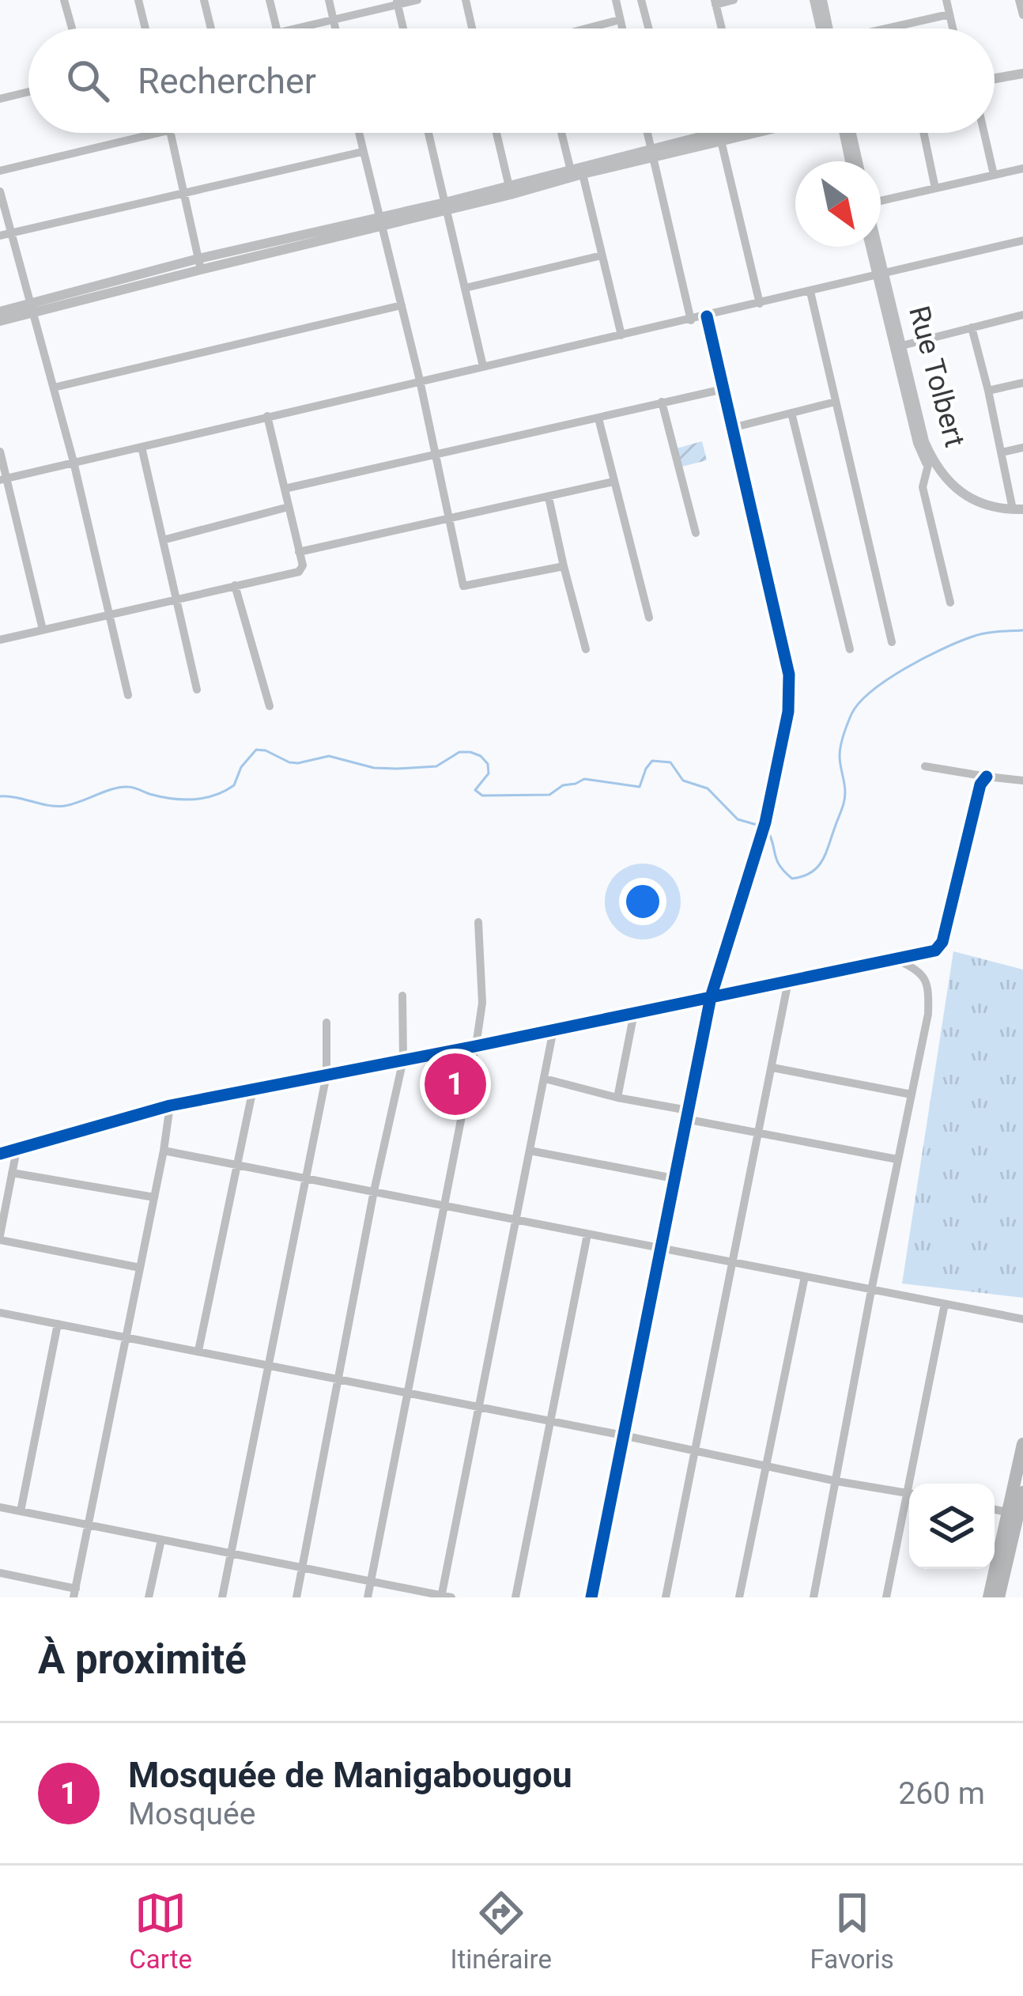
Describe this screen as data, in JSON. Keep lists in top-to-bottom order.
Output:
{
  "streets": {
    "street": ["Rue Tolbert"]
  },
  "north": "bottom right",
  "page": {
    "search": "Rechercher",
    "pins": "1",
    "heading": "À proximité",
    "list": [
      {
        "mark": "1",
        "name": "Mosquée de Manigabougou",
        "note": "Mosquée",
        "value": "260 m"
      }
    ],
    "nav": ["Carte", "Itinéraire", "Favoris"]
  }
}
